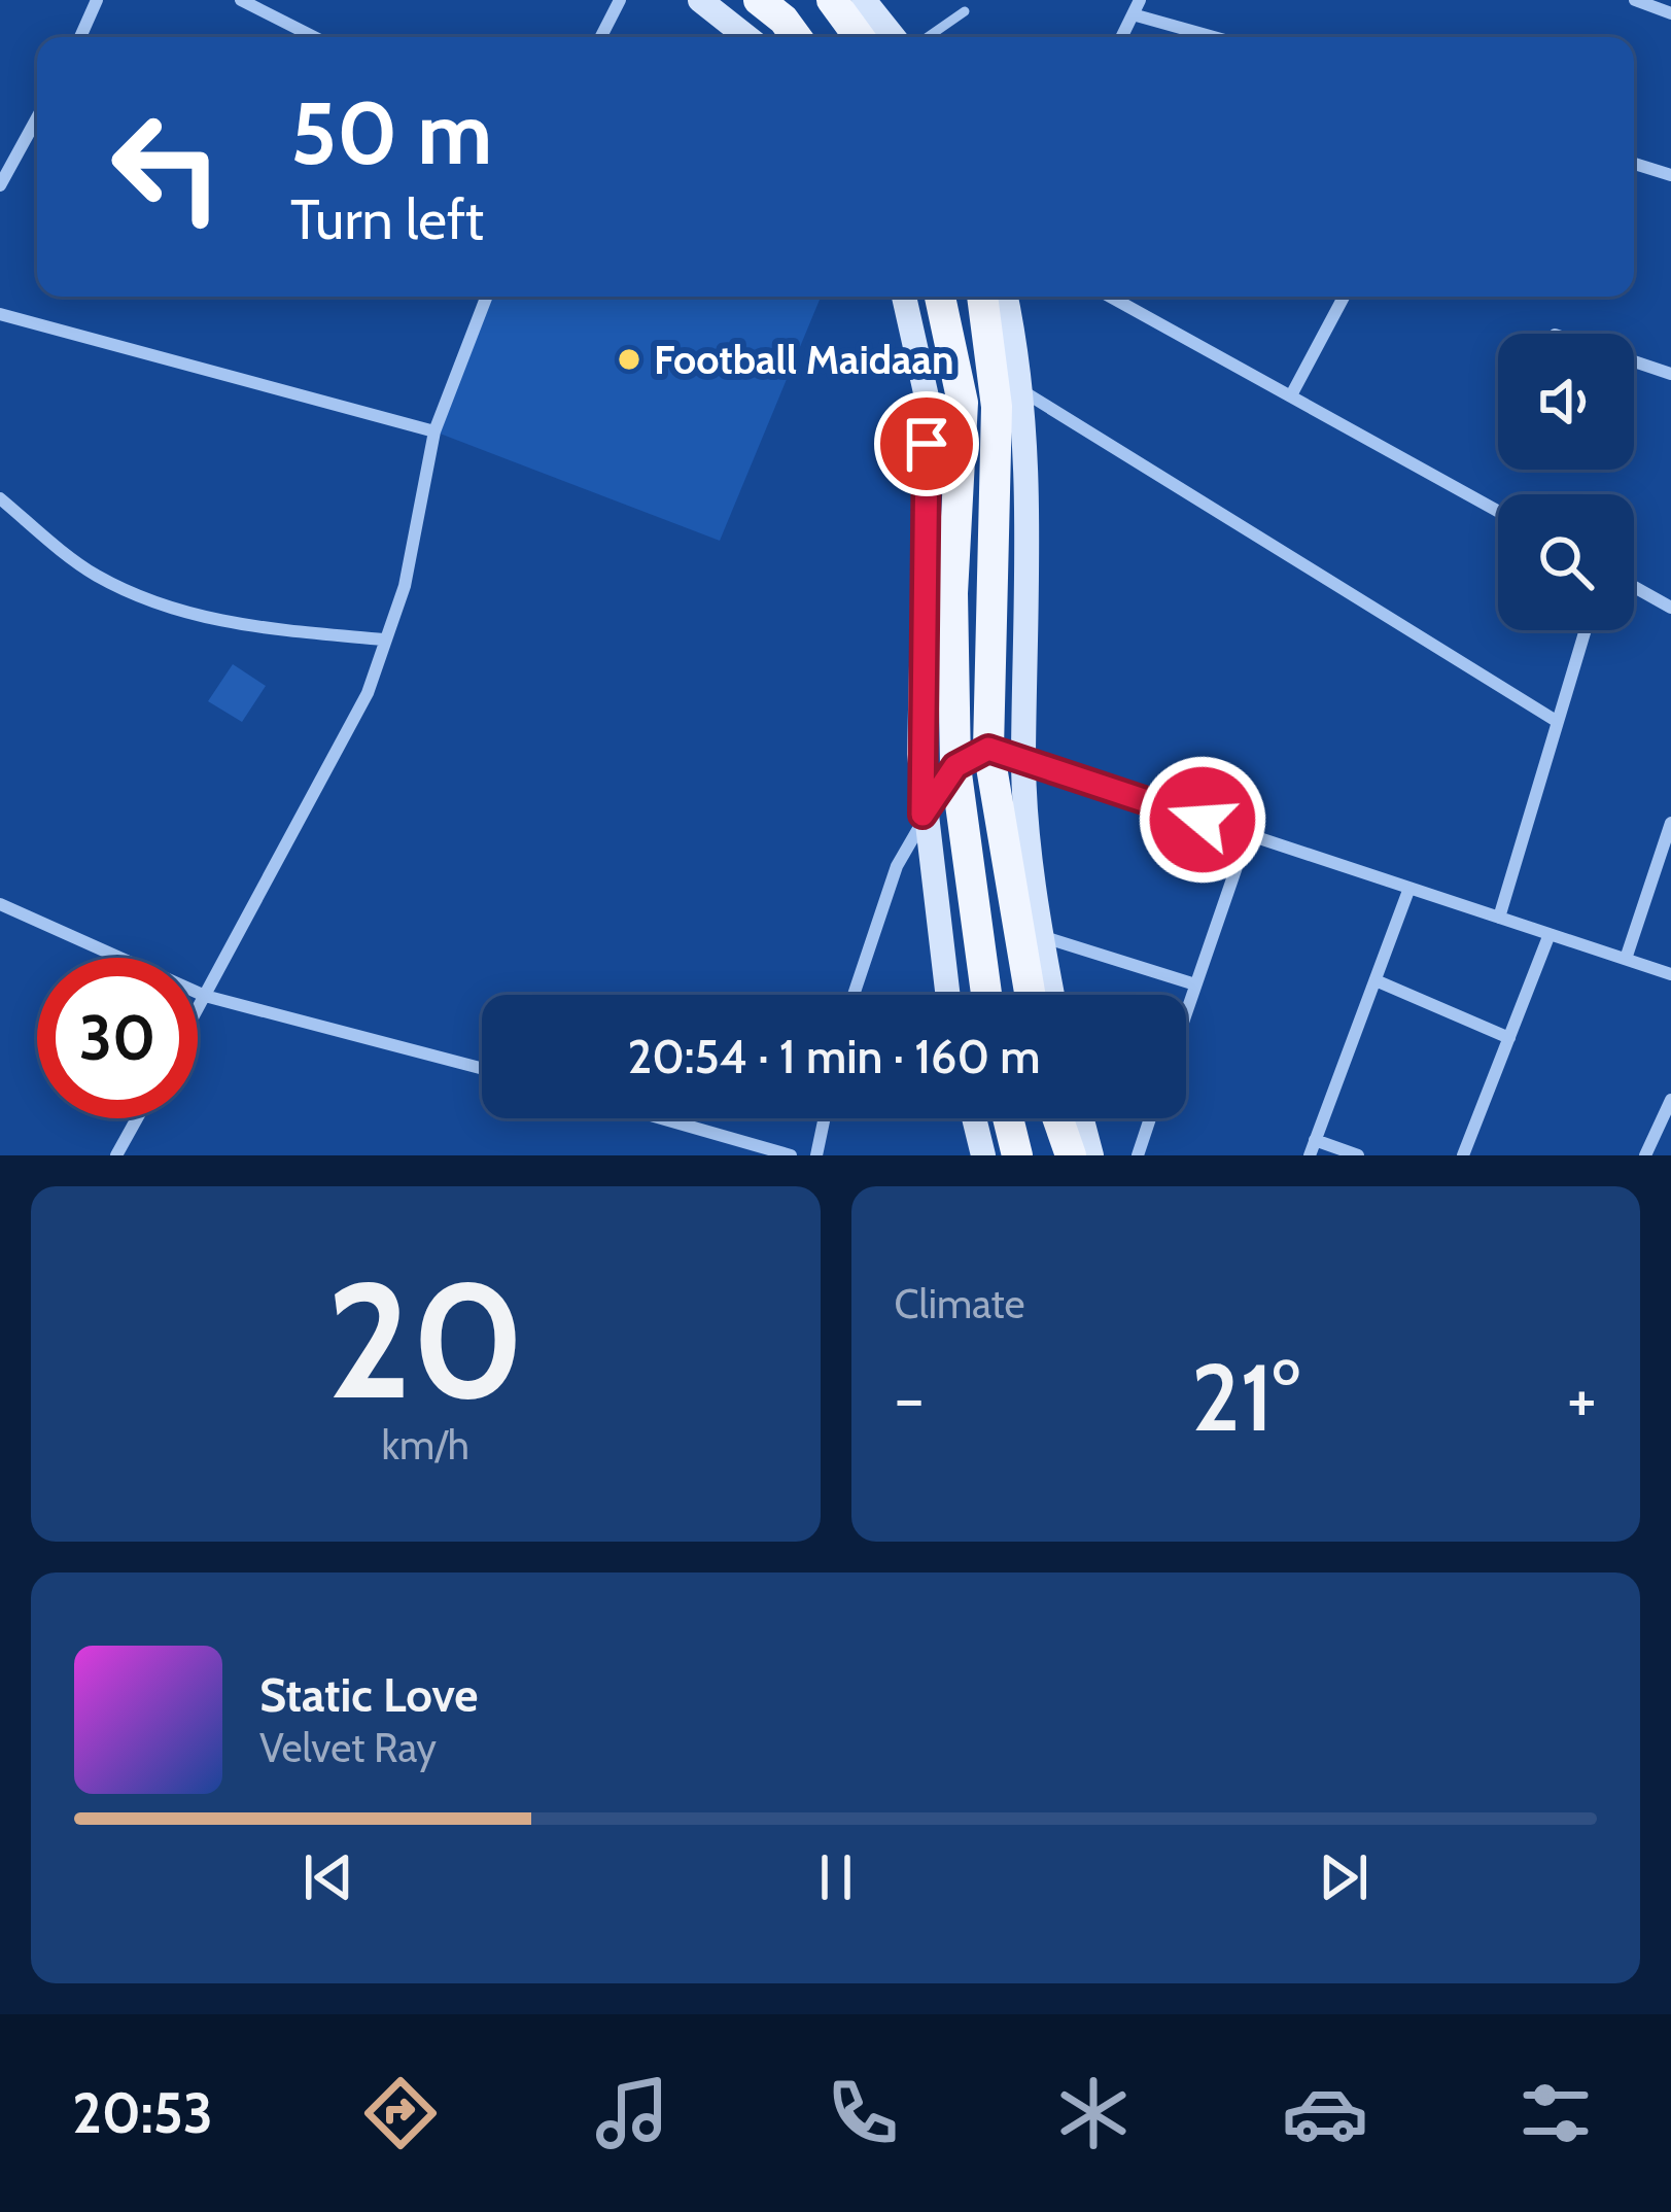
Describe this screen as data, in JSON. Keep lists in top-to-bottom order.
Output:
{
  "places": ["Football Maidaan"],
  "page": {
    "turn": ["50 m", "Turn left"],
    "limit": "30",
    "trip": "20:54 · 1 min · 160 m",
    "tile": [
      ["20", "km/h"],
      "Climate"
    ],
    "heat": ["−", "21°", "+"],
    "song": ["Static Love", "Velvet Ray"],
    "tabs": "20:53"
  }
}
